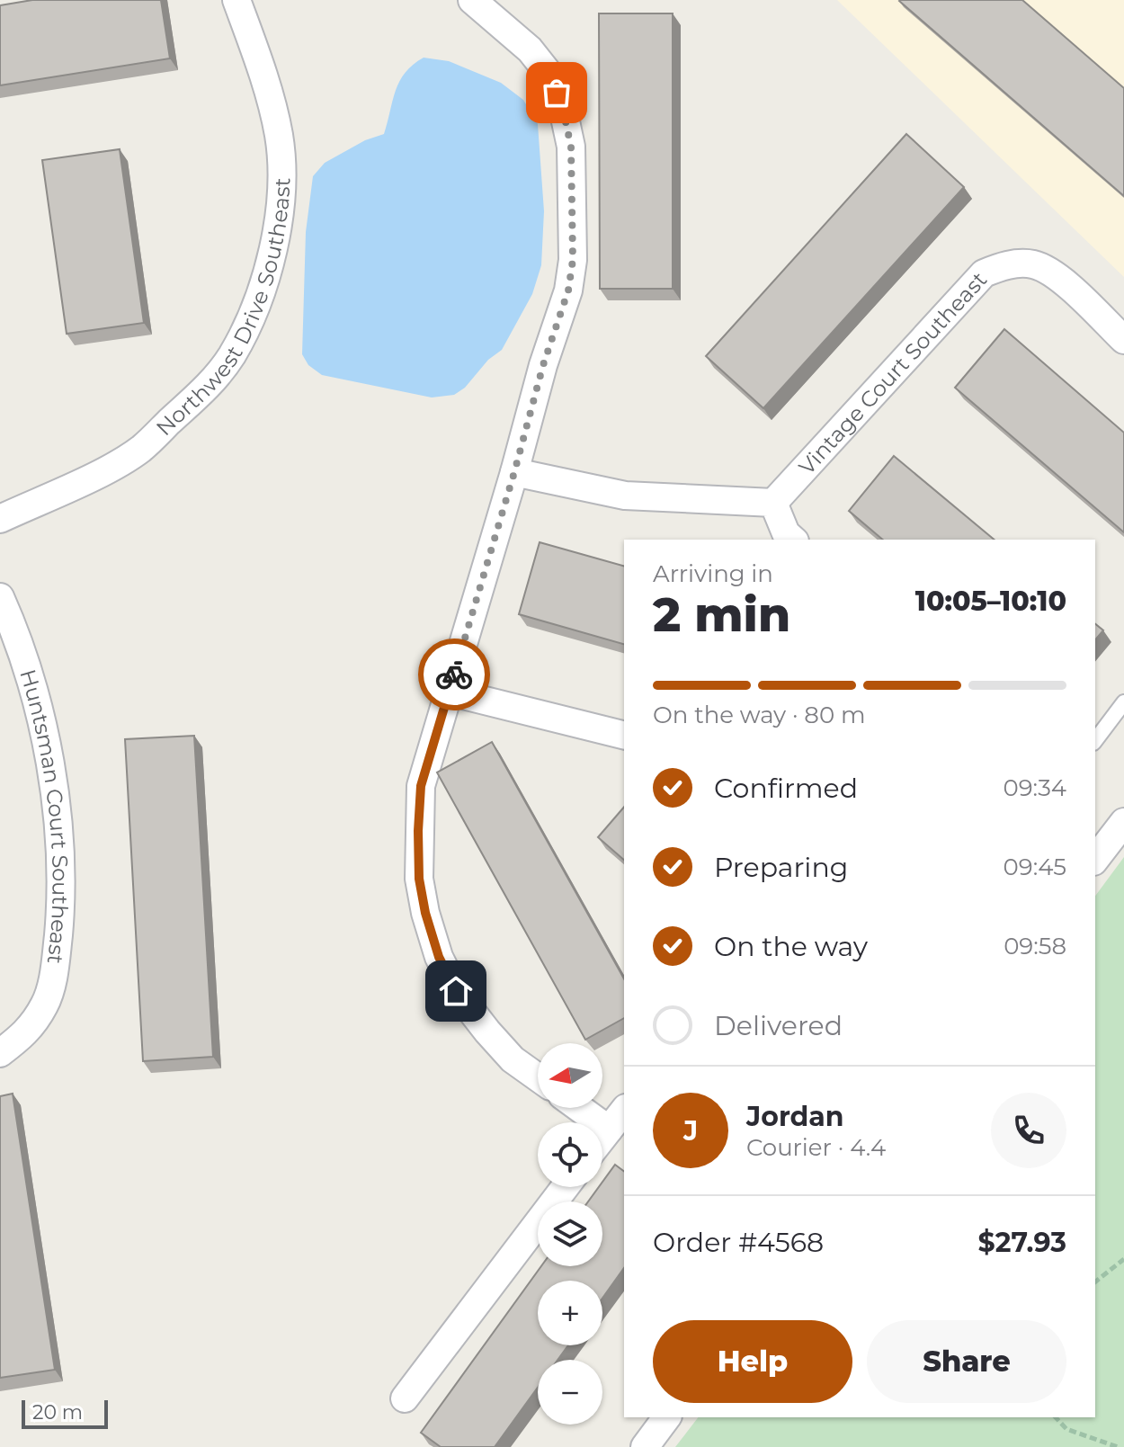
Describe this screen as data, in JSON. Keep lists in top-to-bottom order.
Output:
{
  "streets": {
    "street": ["Northwest Drive Southeast", "Vintage Court Southeast", "Huntsman Court Southeast"]
  },
  "scale_bar": "20 m",
  "north": "left",
  "page": {
    "heading": ["2 min", "Arriving in", "10:05–10:10"],
    "panel": [
      "Jordan",
      "Courier · 4.4",
      "Order #4568",
      "$27.93"
    ],
    "bar": "On the way · 80 m",
    "list": [
      ["Confirmed", "09:34"],
      ["Preparing", "09:45"],
      ["On the way", "09:58"],
      "Delivered"
    ],
    "map_buttons": ["+", "−"],
    "round": "J",
    "buttons": ["Help", "Share"],
    "scale": "20 m"
  }
}
